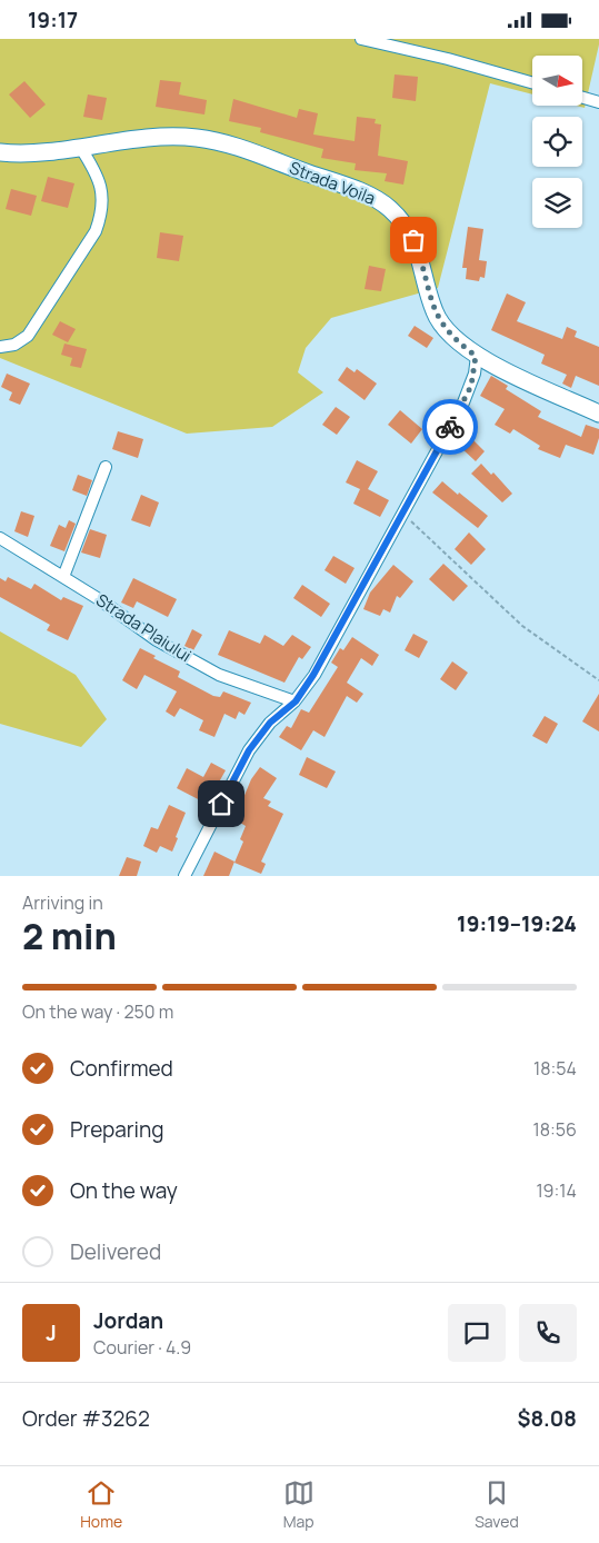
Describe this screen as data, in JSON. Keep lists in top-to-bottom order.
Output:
{
  "streets": {
    "main road": ["Strada Voila"],
    "street": ["Strada Plaiului"]
  },
  "north": "right",
  "page": {
    "status": "19:17",
    "heading": ["2 min", "Arriving in", "19:19–19:24"],
    "panel": [
      "Jordan",
      "Courier · 4.9",
      "Order #3262",
      "$8.08"
    ],
    "bar": "On the way · 250 m",
    "list": [
      ["Confirmed", "18:54"],
      ["Preparing", "18:56"],
      ["On the way", "19:14"],
      "Delivered"
    ],
    "round": "J",
    "tabs": ["Home", "Map", "Saved"]
  }
}
